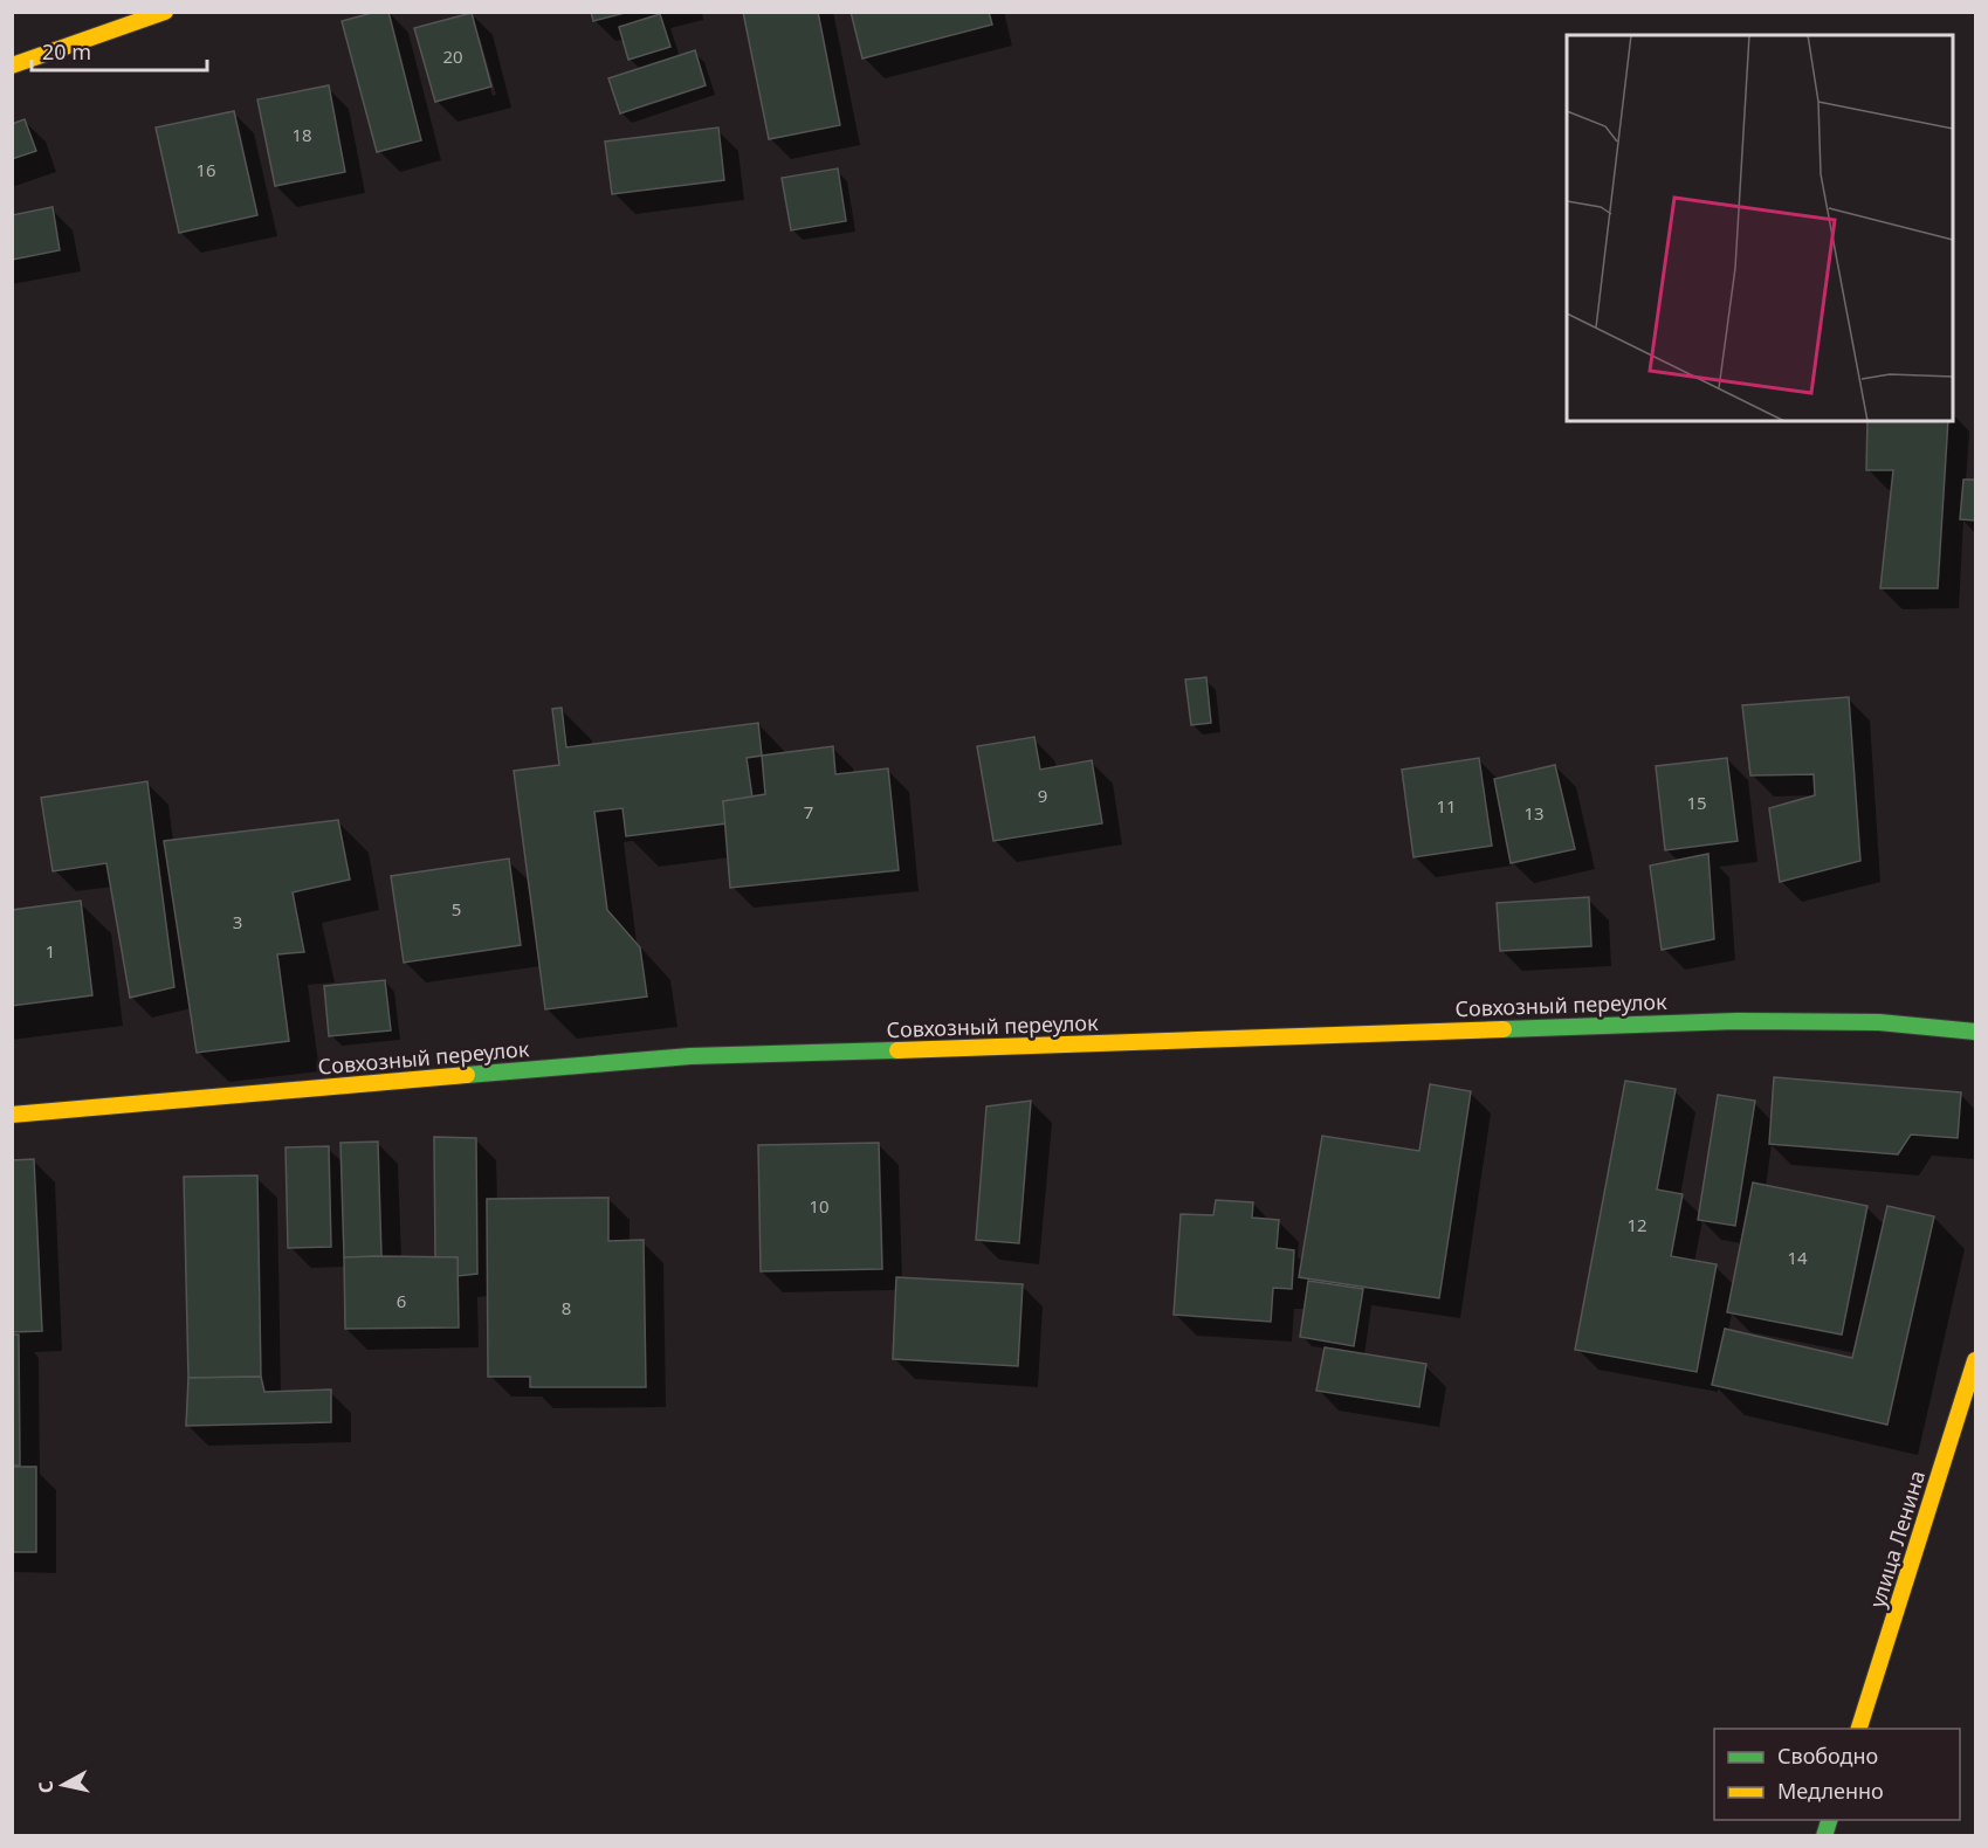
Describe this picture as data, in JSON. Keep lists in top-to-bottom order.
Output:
{
  "streets": {
    "street": ["Совхозный переулок", "улица Ленина"]
  },
  "house_numbers": [
    "20",
    "18",
    "16",
    "9",
    "15",
    "11",
    "7",
    "13",
    "5",
    "3",
    "1",
    "10",
    "12",
    "14",
    "6",
    "8"
  ],
  "legend": ["Свободно", "Медленно"],
  "scale_bar": "20 m",
  "north": "left"
}
